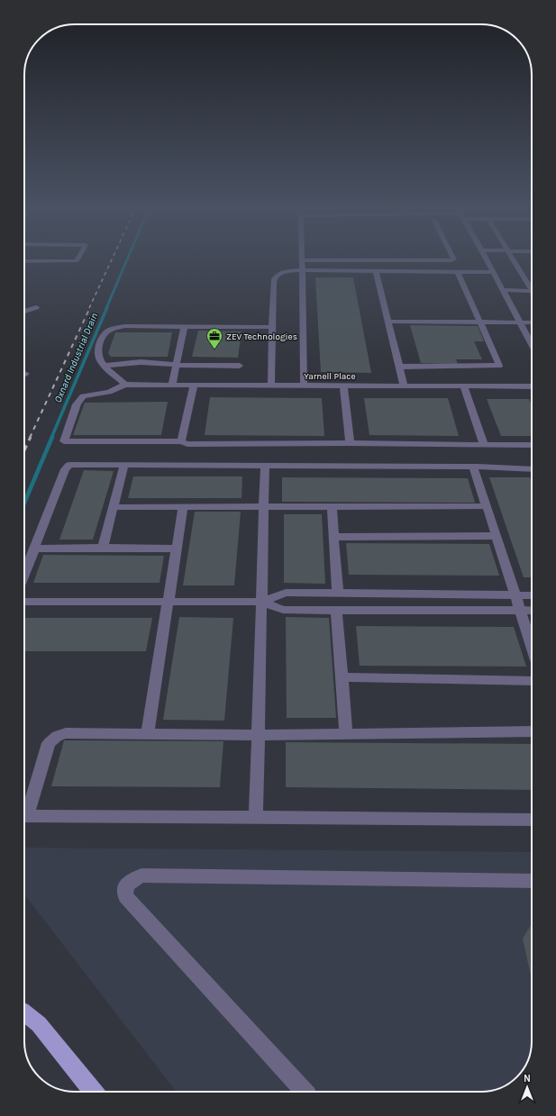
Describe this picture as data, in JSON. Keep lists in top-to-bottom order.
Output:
{
  "streets": {
    "street": ["Yarnell Place"]
  },
  "water": ["Oxnard Industrial Drain"],
  "places": {
    "office": ["ZEV Technologies"]
  },
  "north": "top"
}
